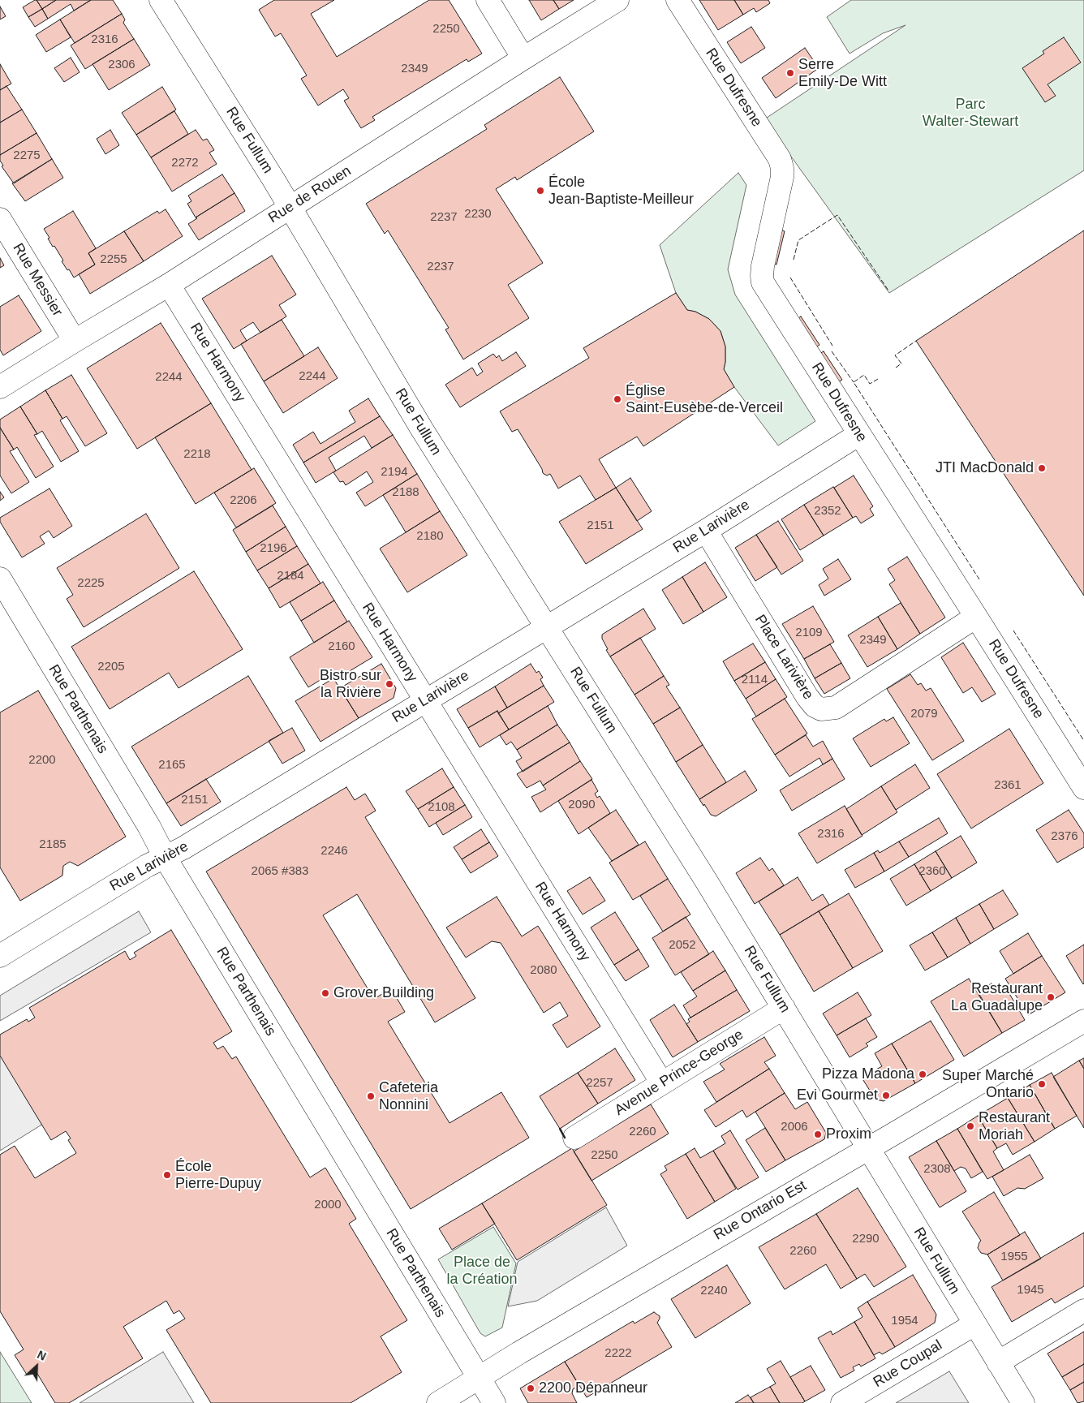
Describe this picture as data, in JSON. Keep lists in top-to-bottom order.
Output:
{
  "streets": {
    "street": [
      "Rue Dufresne",
      "Rue Fullum",
      "Rue de Rouen",
      "Rue Messier",
      "Rue Harmony",
      "Rue Larivière",
      "Place Larivière",
      "Rue Parthenais",
      "Avenue Prince-George",
      "Rue Ontario Est",
      "Rue Coupal"
    ]
  },
  "crossings": [
    ["Rue Dufresne", "Rue Larivière"],
    ["Rue Dufresne", "Place Larivière"],
    ["Rue Fullum", "Rue de Rouen"],
    ["Rue Fullum", "Rue Larivière"],
    ["Rue Fullum", "Avenue Prince-George"],
    ["Rue Fullum", "Rue Ontario Est"],
    ["Rue Fullum", "Rue Coupal"],
    ["Rue de Rouen", "Rue Messier"],
    ["Rue de Rouen", "Rue Harmony"],
    ["Rue Harmony", "Rue Larivière"],
    ["Rue Harmony", "Avenue Prince-George"],
    ["Rue Larivière", "Place Larivière"],
    ["Rue Larivière", "Rue Parthenais"],
    ["Rue Parthenais", "Rue Ontario Est"]
  ],
  "parks": ["Parc Walter-Stewart", "Place de la Création"],
  "places": [
    "Serre Emily-De Witt",
    "École Jean-Baptiste-Meilleur",
    "Église Saint-Eusèbe-de-Verceil",
    "JTI MacDonald",
    "Bistro sur la Rivière",
    "Grover Building",
    "Restaurant La Guadalupe",
    "Pizza Madona",
    "Super Marché Ontario",
    "Evi Gourmet",
    "Cafeteria Nonnini",
    "Restaurant Moriah",
    "Proxim",
    "École Pierre-Dupuy",
    "2200 Dépanneur"
  ],
  "house_numbers": [
    "2250",
    "2316",
    "2306",
    "2349",
    "2275",
    "2272",
    "2230",
    "2237",
    "2255",
    "2237",
    "2244",
    "2244",
    "2218",
    "2194",
    "2188",
    "2206",
    "2352",
    "2151",
    "2180",
    "2196",
    "2184",
    "2225",
    "2109",
    "2349",
    "2160",
    "2205",
    "2114",
    "2079",
    "2200",
    "2165",
    "2361",
    "2151",
    "2090",
    "2108",
    "2316",
    "2376",
    "2185",
    "2246",
    "2065 #383",
    "2360",
    "2052",
    "2080",
    "2257",
    "2006",
    "2260",
    "2250",
    "2308",
    "2000",
    "2290",
    "2260",
    "1955",
    "1945",
    "2240",
    "1954",
    "2222"
  ],
  "north": "top right"
}
